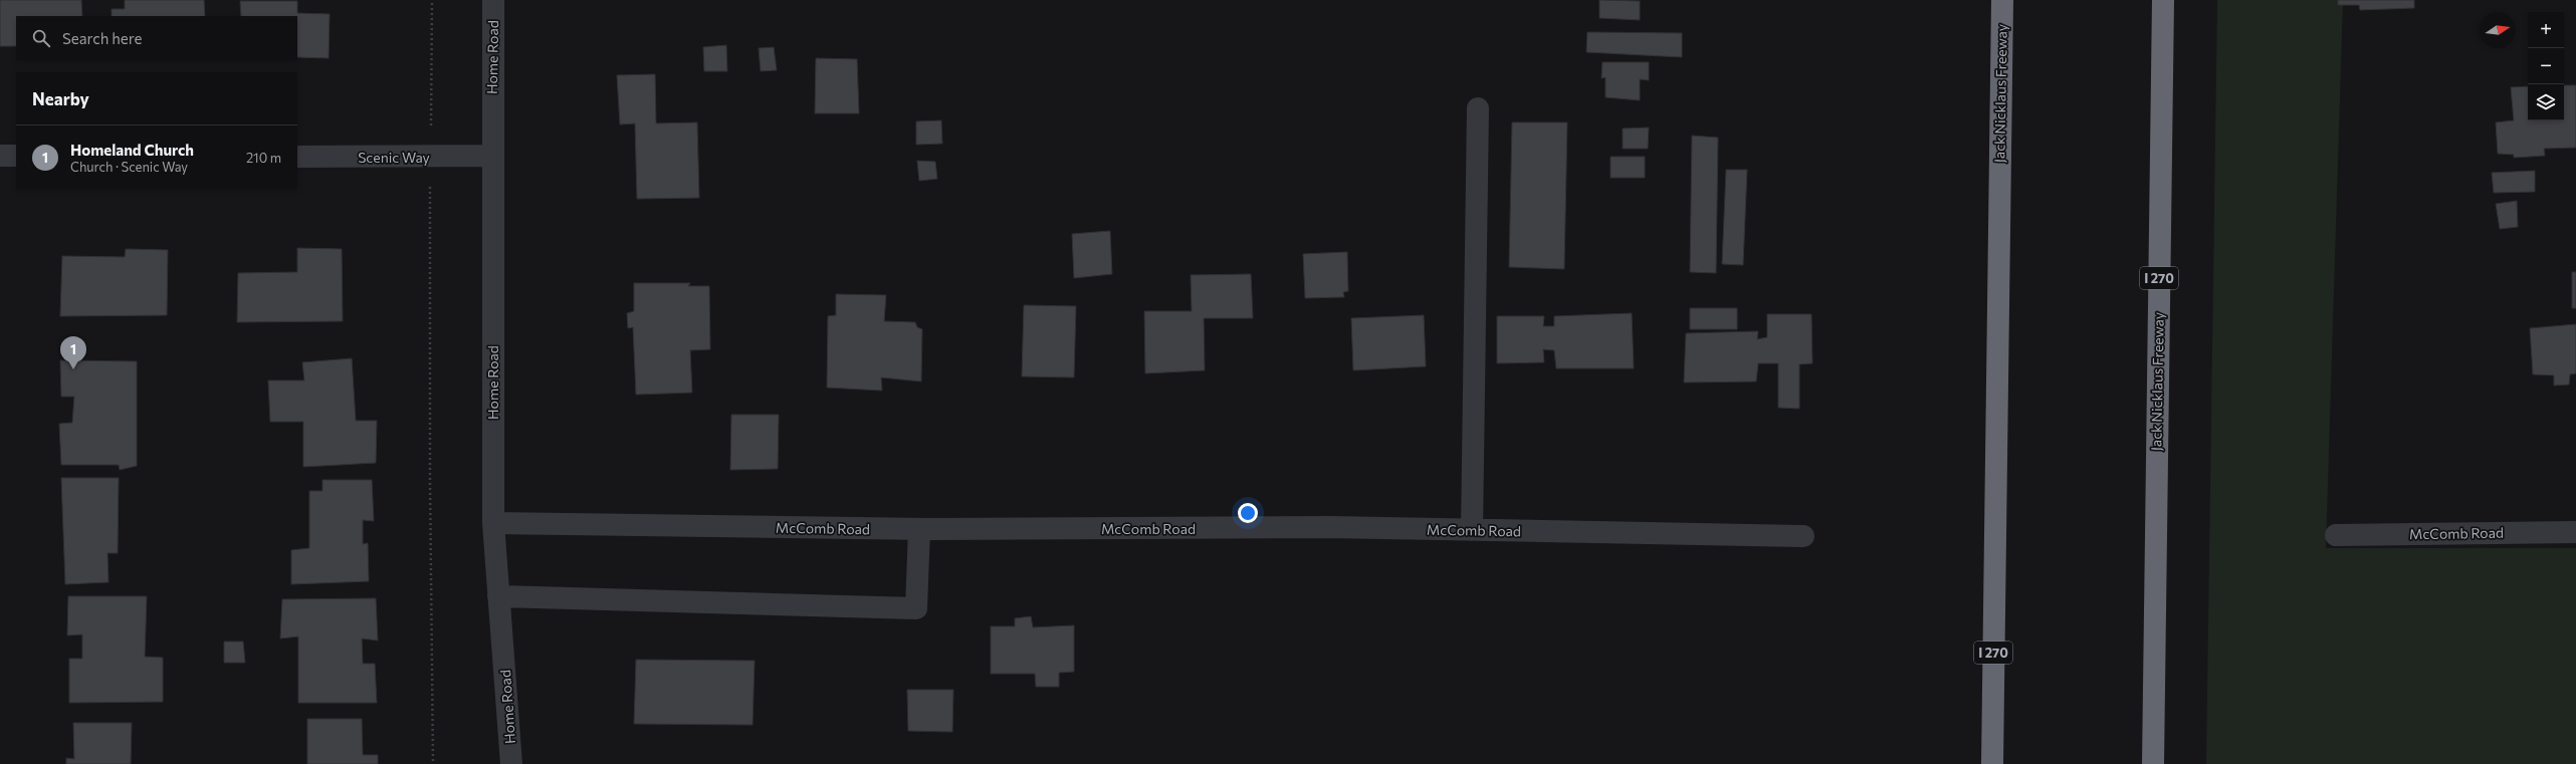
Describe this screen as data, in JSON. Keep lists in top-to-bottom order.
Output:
{
  "streets": {
    "highway": ["Jack Nicklaus Freeway", "I 270"],
    "street": ["Home Road", "Scenic Way", "McComb Road"]
  },
  "crossings": [
    ["Home Road", "Scenic Way"],
    ["Home Road", "McComb Road"]
  ],
  "north": "right",
  "page": {
    "map_buttons": ["+", "−"],
    "search": "Search here",
    "heading": "Nearby",
    "list": [
      {
        "mark": "1",
        "name": "Homeland Church",
        "note": "Church · Scenic Way",
        "value": "210 m"
      }
    ],
    "pins": "1"
  }
}
